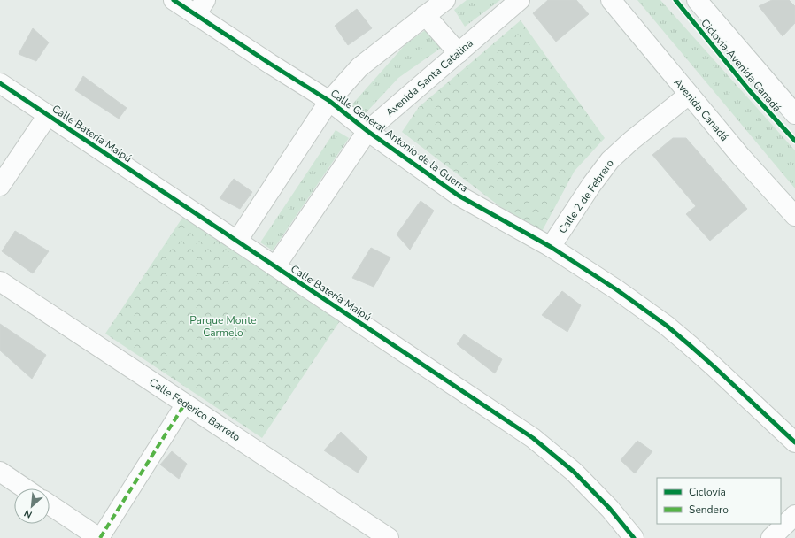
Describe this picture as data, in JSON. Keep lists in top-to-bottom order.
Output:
{
  "streets": {
    "street": [
      "Avenida Santa Catalina",
      "Avenida Canadá",
      "Calle Batería Maipú",
      "Calle General Antonio de la Guerra",
      "Calle 2 de Febrero",
      "Calle Federico Barreto"
    ],
    "cycle path": ["Ciclovía Avenida Canadá"]
  },
  "crossings": [
    ["Avenida Santa Catalina", "Calle Batería Maipú"],
    ["Avenida Santa Catalina", "Calle General Antonio de la Guerra"],
    ["Avenida Canadá", "Calle 2 de Febrero"],
    ["Calle General Antonio de la Guerra", "Calle 2 de Febrero"]
  ],
  "parks": ["Parque Monte Carmelo"],
  "legend": ["Ciclovía", "Sendero"],
  "north": "bottom left"
}
